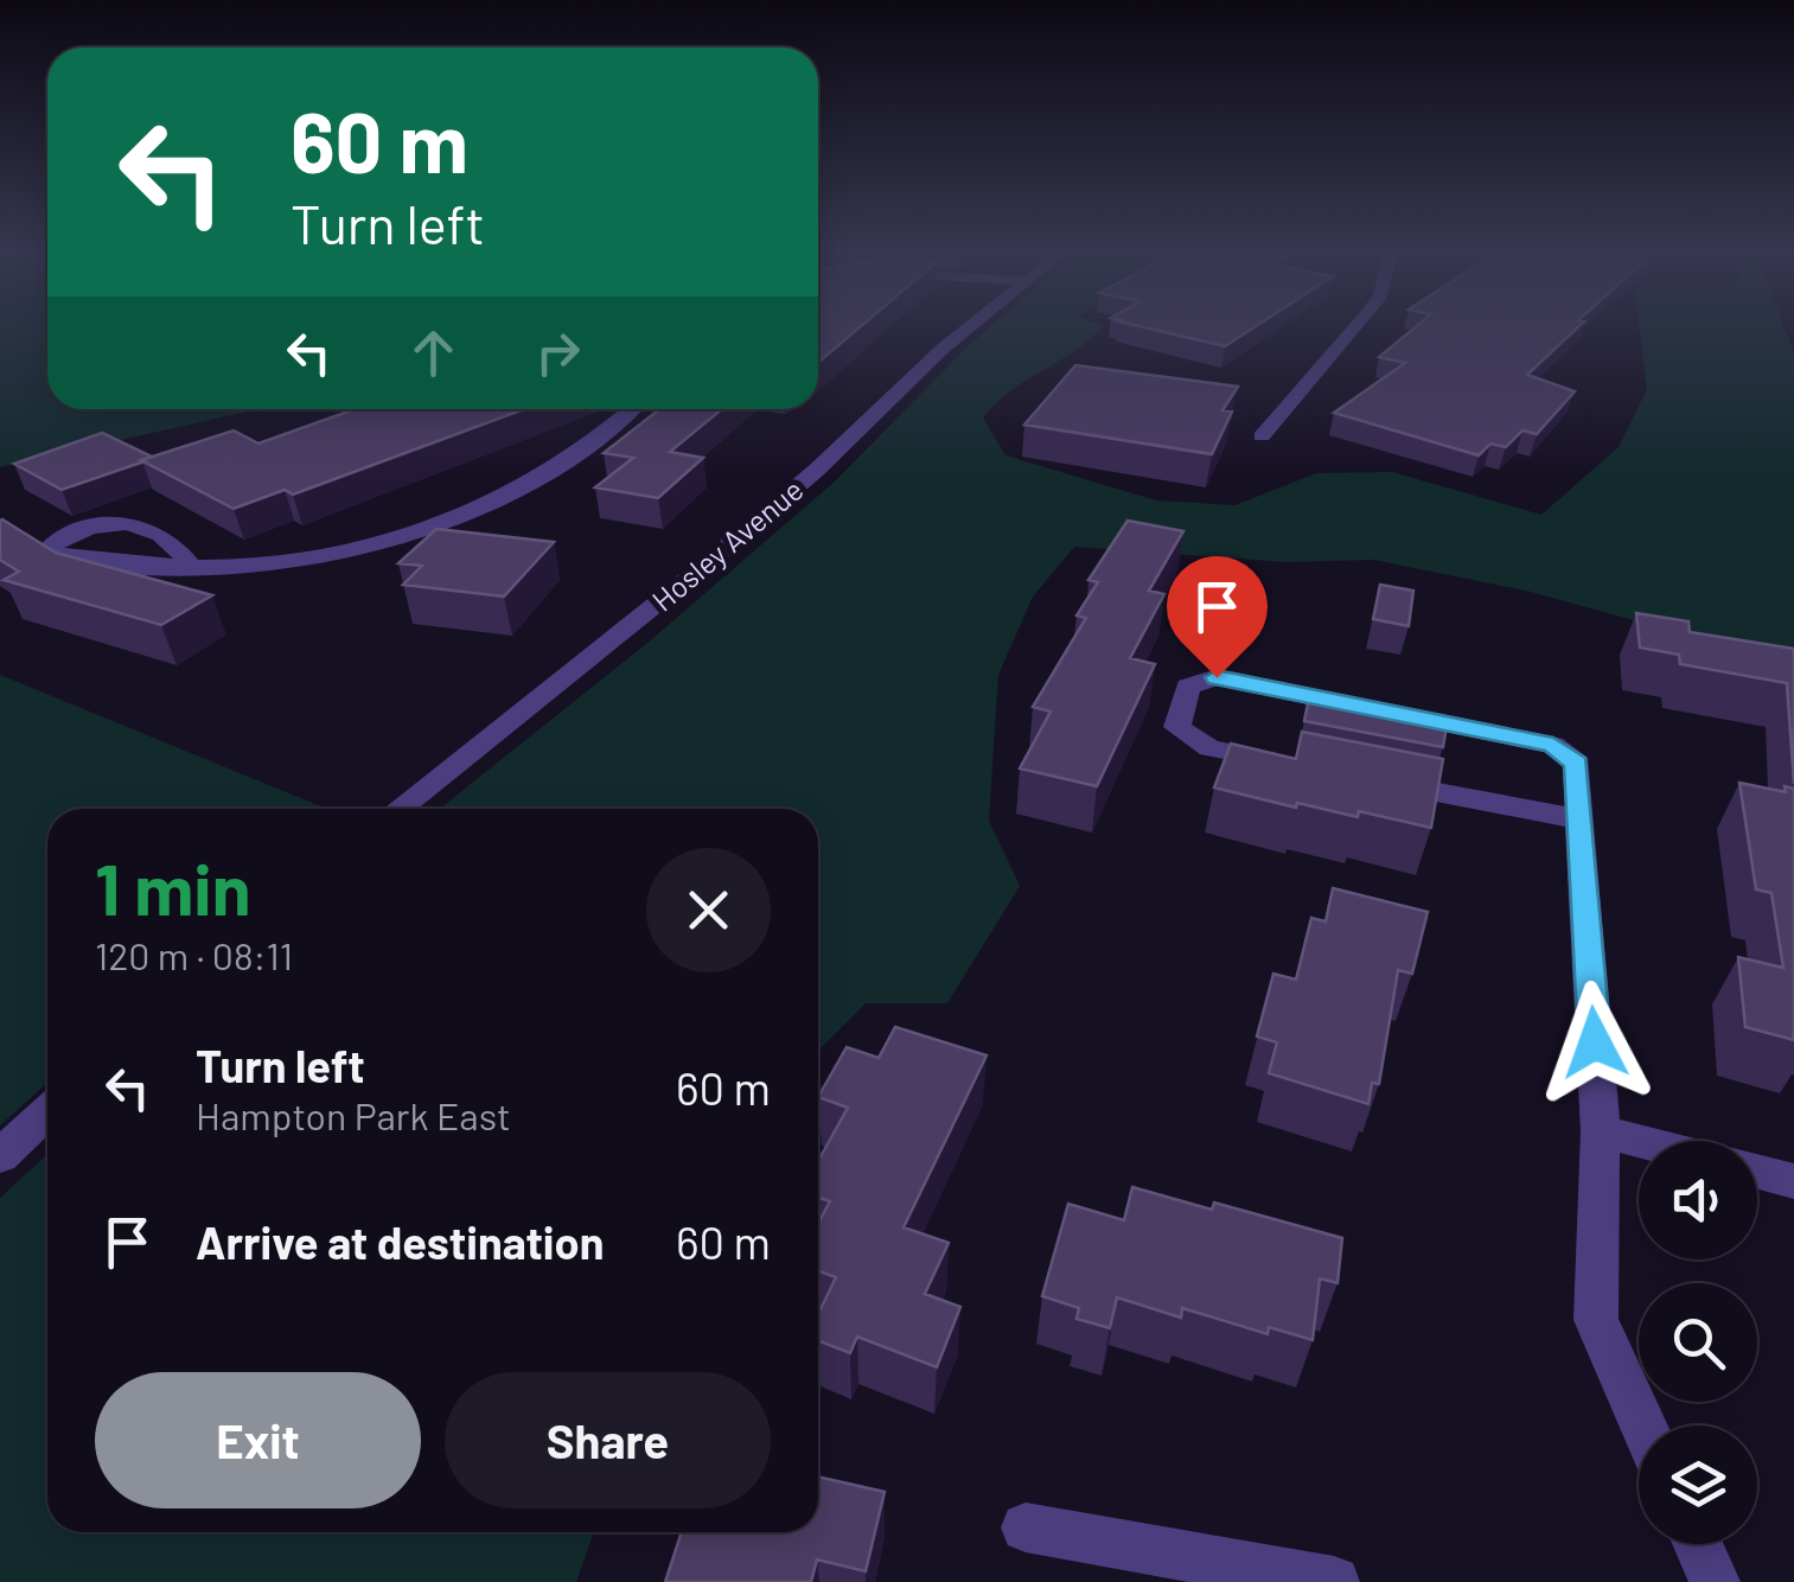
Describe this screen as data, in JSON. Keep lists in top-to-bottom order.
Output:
{
  "streets": {
    "street": ["Hosley Avenue"]
  },
  "page": {
    "turn": ["60 m", "Turn left"],
    "heading": ["1 min", "120 m · 08:11"],
    "list": [
      {
        "name": "Turn left",
        "note": "Hampton Park East",
        "value": "60 m"
      },
      {
        "name": "Arrive at destination",
        "value": "60 m"
      }
    ],
    "buttons": ["Exit", "Share"]
  }
}
